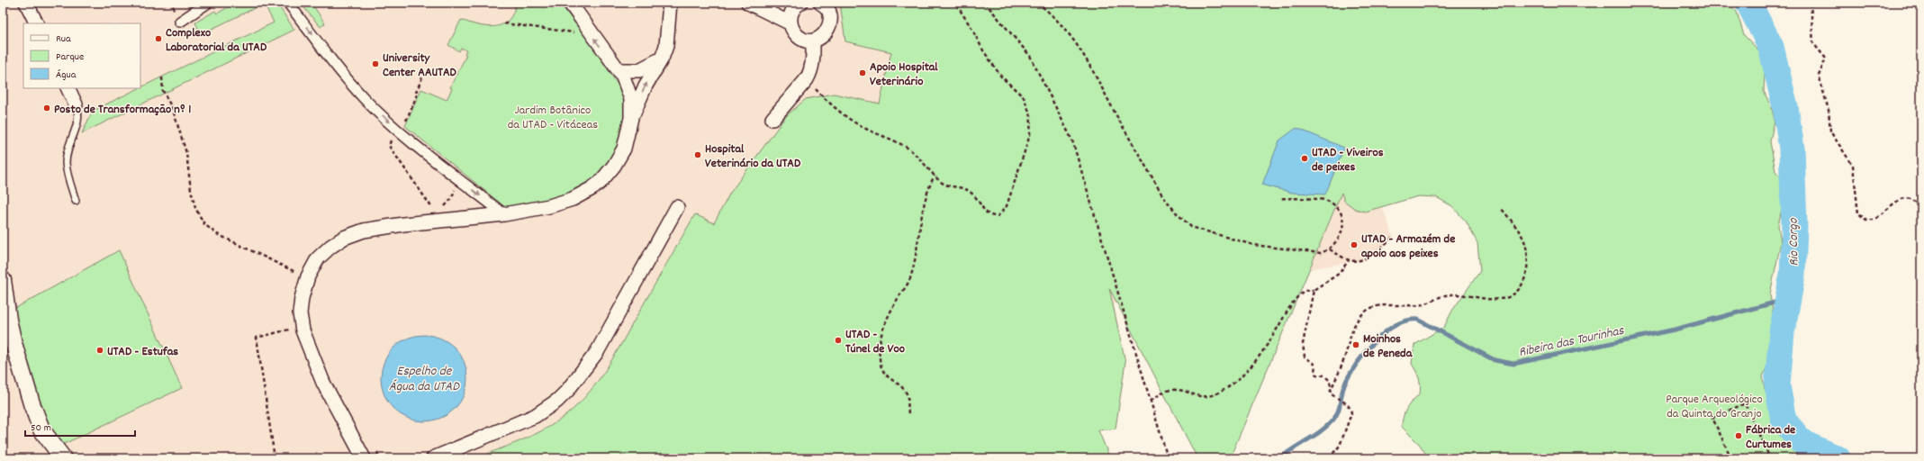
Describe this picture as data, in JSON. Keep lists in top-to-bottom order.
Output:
{
  "water": ["Rio Corgo", "Ribeira das Tourinhas", "Espelho de Água da UTAD"],
  "parks": ["Jardim Botânico da UTAD - Vitáceas", "Parque Arqueológico da Quinta do Granjo"],
  "places": [
    "Complexo Laboratorial da UTAD",
    "University Center AAUTAD",
    "Apoio Hospital Veterinário",
    "Posto de Transformação nº 1",
    "Hospital Veterinário da UTAD",
    "UTAD - Viveiros de peixes",
    "UTAD - Armazém de apoio aos peixes",
    "UTAD - Túnel de Voo",
    "Moinhos de Peneda",
    "UTAD - Estufas",
    "Fábrica de Curtumes"
  ],
  "legend": ["Rua", "Parque", "Água"],
  "scale_bar": "50 m"
}
